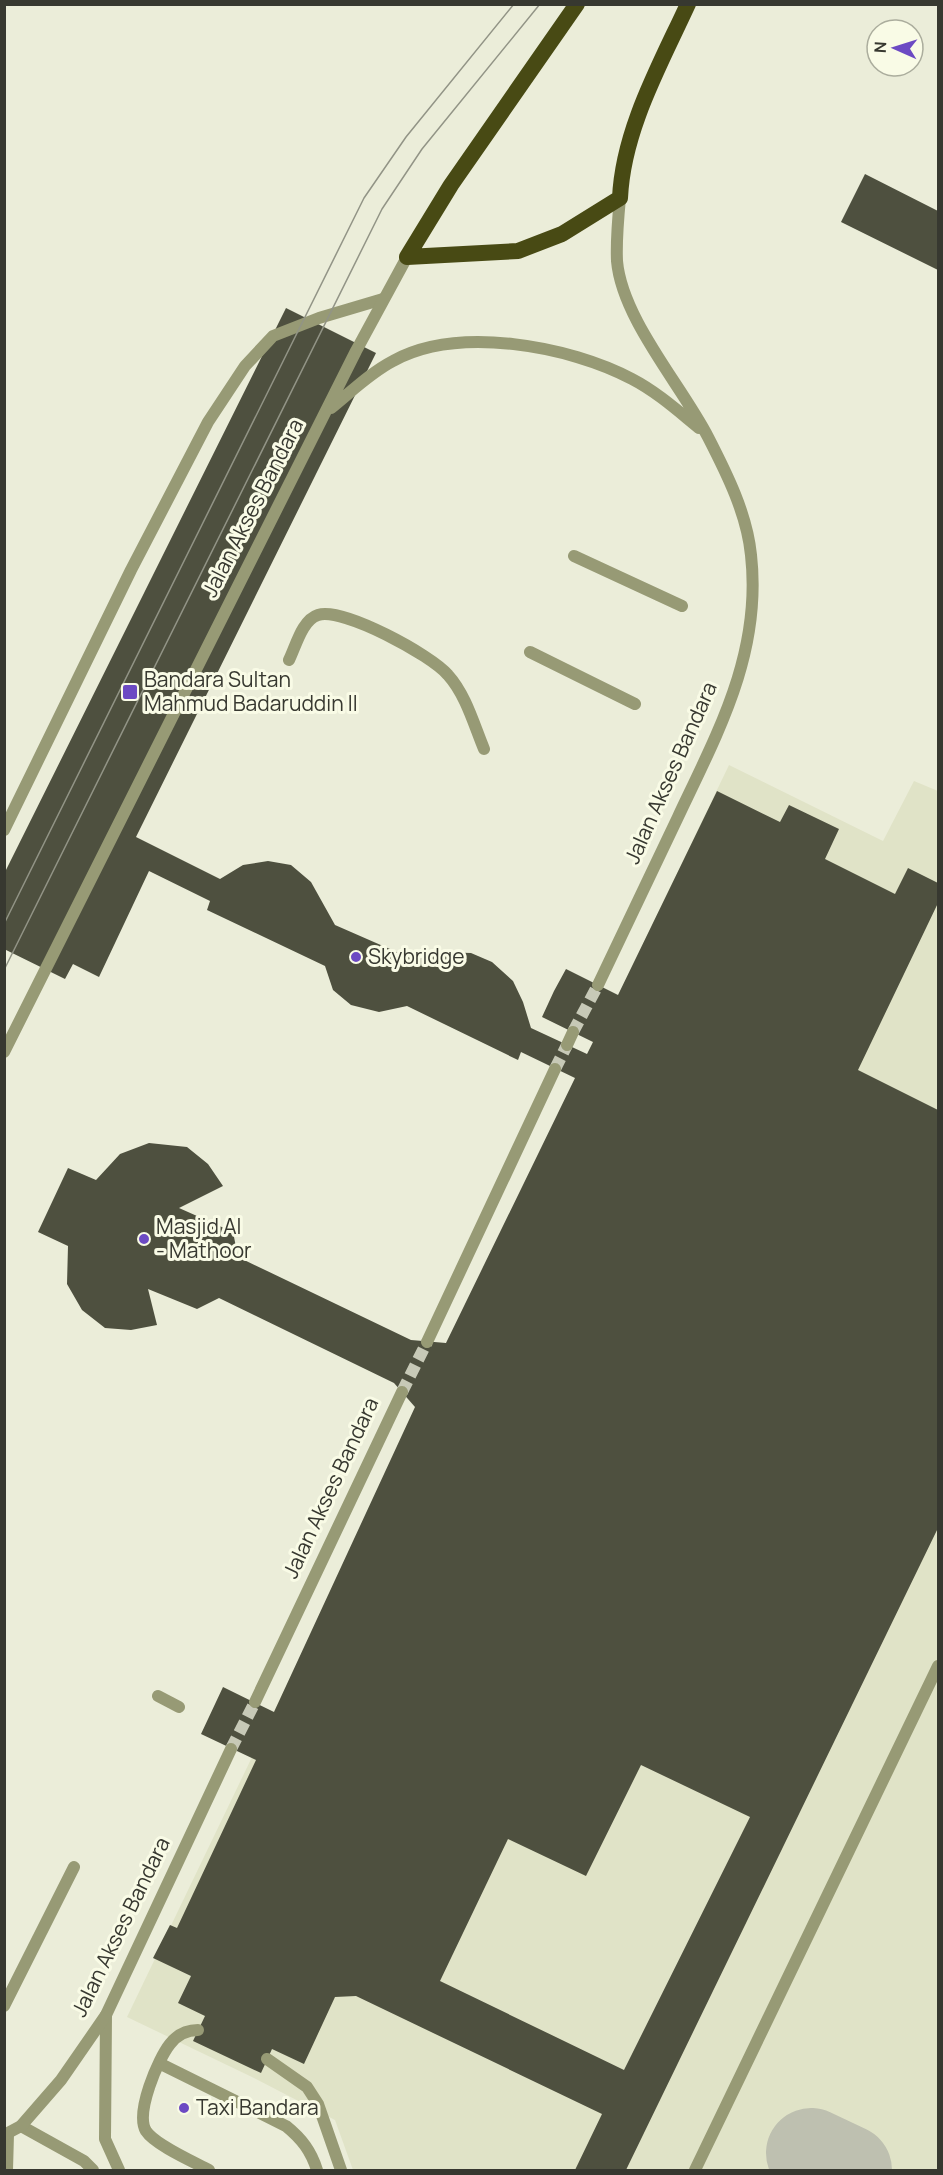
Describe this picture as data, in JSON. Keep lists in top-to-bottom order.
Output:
{
  "streets": {
    "highway": ["Jalan Akses Bandara"]
  },
  "places": {
    "transit": ["Bandara Sultan Mahmud Badaruddin II"],
    "other": ["Skybridge", "Masjid Al - Mathoor", "Taxi Bandara"]
  },
  "north": "left"
}
